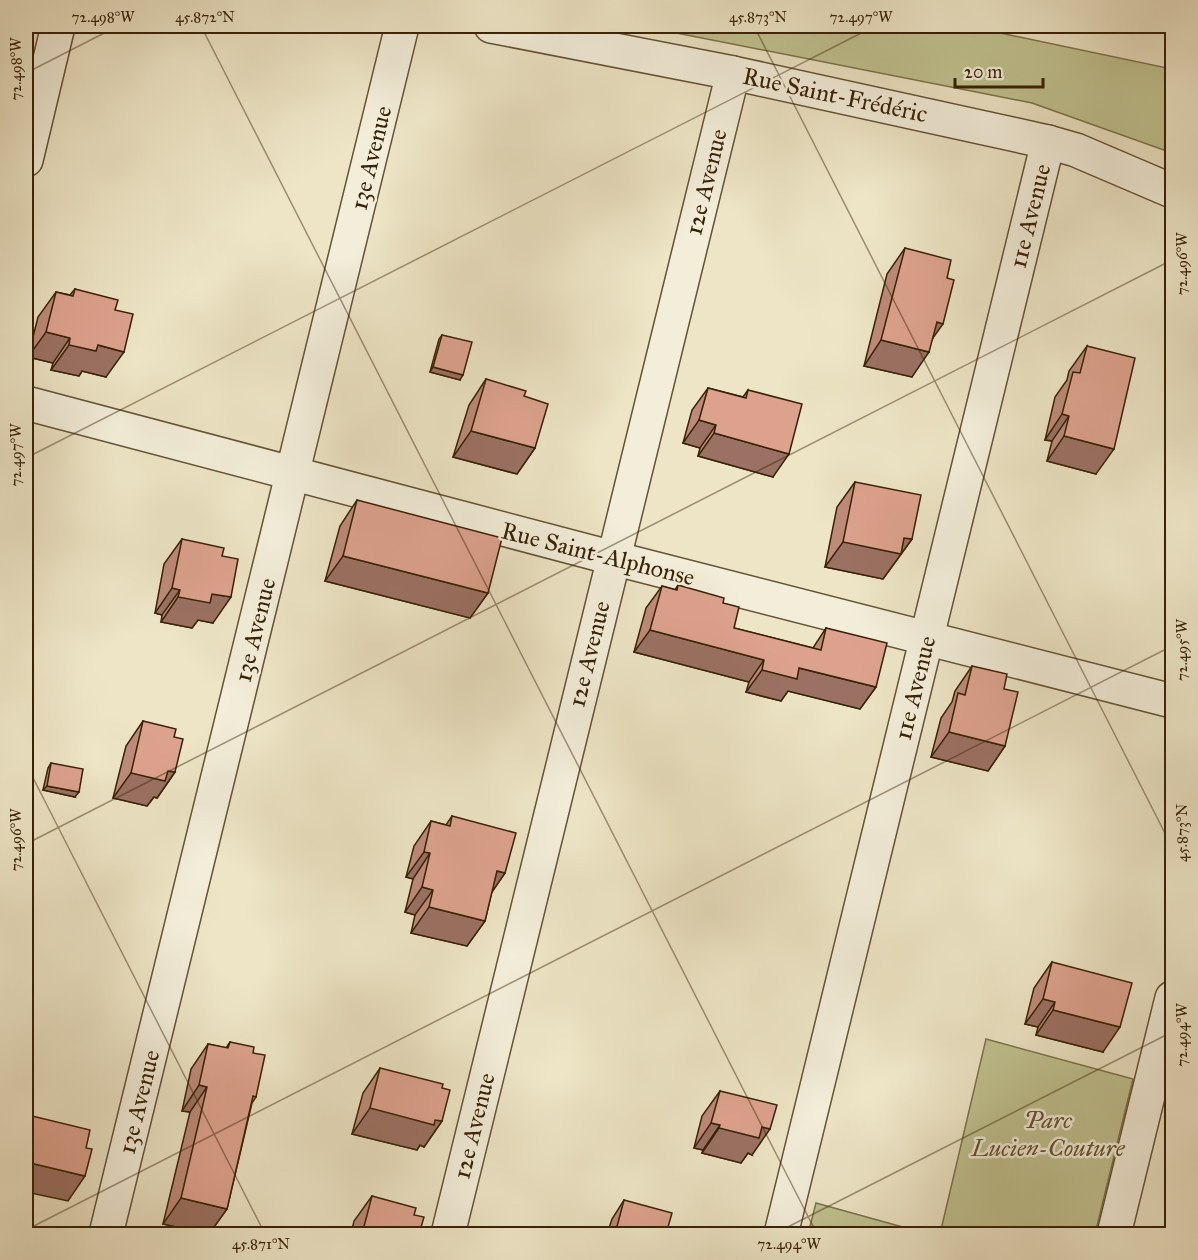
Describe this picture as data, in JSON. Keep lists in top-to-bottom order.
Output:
{
  "streets": {
    "street": [
      "Rue Saint-Frédéric",
      "13e Avenue",
      "12e Avenue",
      "11e Avenue",
      "Rue Saint-Alphonse"
    ]
  },
  "crossings": [
    ["Rue Saint-Frédéric", "12e Avenue"],
    ["Rue Saint-Frédéric", "11e Avenue"],
    ["13e Avenue", "Rue Saint-Alphonse"],
    ["12e Avenue", "Rue Saint-Alphonse"],
    ["11e Avenue", "Rue Saint-Alphonse"]
  ],
  "parks": ["Parc Lucien-Couture"],
  "scale_bar": "20 m",
  "coordinates": [
    "72.498°W",
    "45.872°N",
    "45.873°N",
    "72.497°W",
    "72.496°W",
    "72.495°W",
    "72.494°W",
    "45.871°N"
  ]
}
